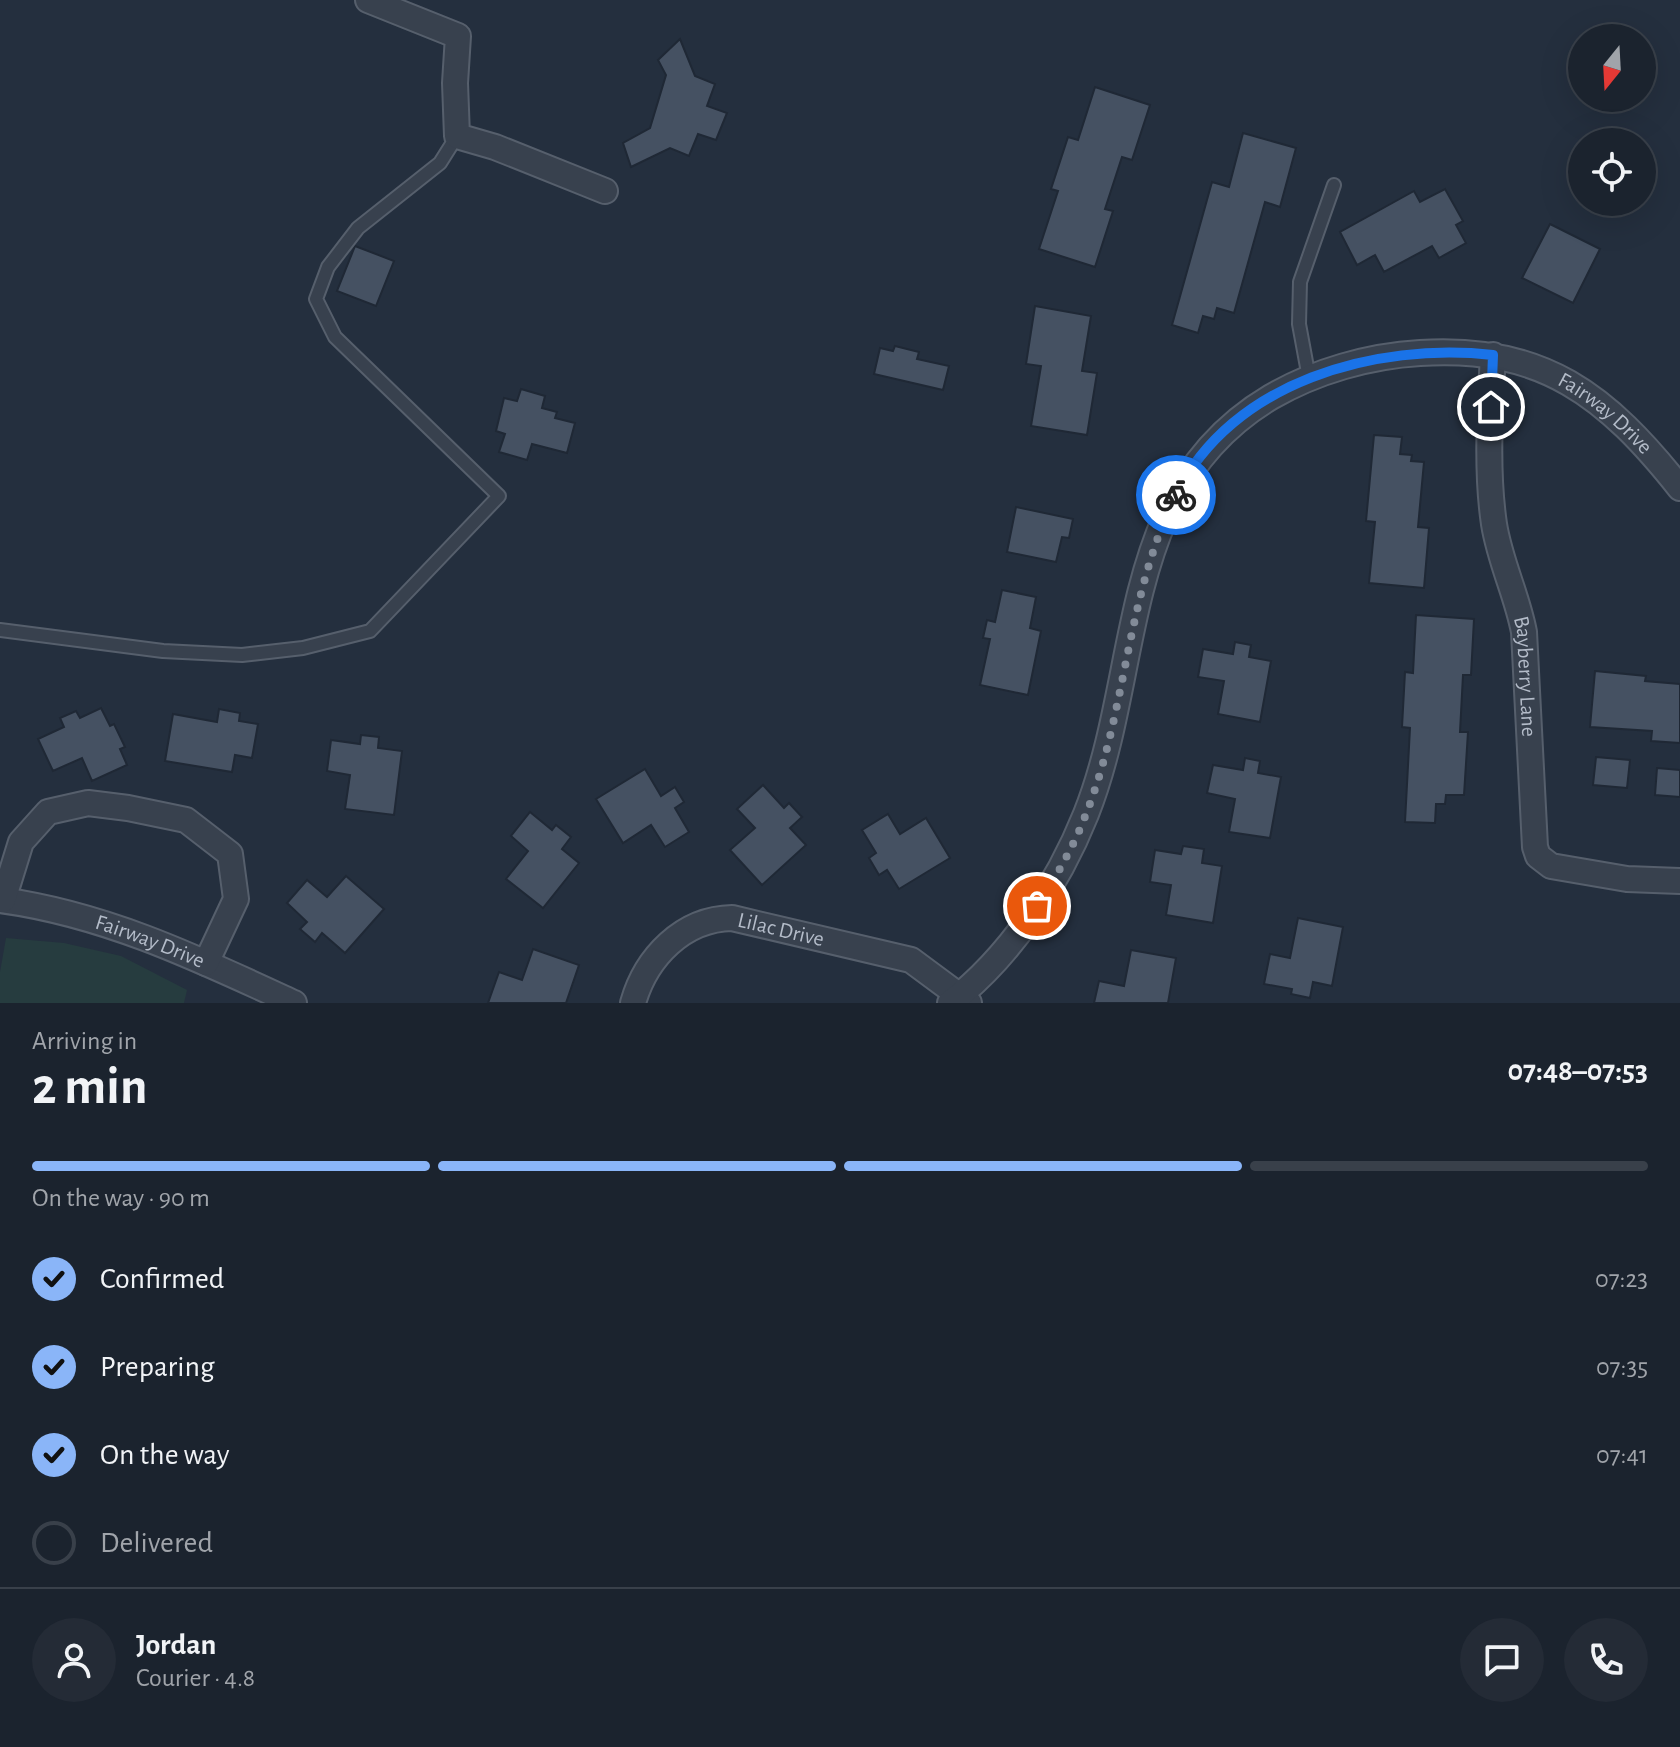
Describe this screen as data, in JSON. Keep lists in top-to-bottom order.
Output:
{
  "streets": {
    "street": ["Fairway Drive", "Bayberry Lane", "Lilac Drive"]
  },
  "crossings": [
    ["Fairway Drive", "Bayberry Lane"],
    ["Fairway Drive", "Lilac Drive"]
  ],
  "north": "bottom",
  "page": {
    "heading": ["2 min", "Arriving in", "07:48–07:53"],
    "panel": ["Jordan", "Courier · 4.8"],
    "bar": "On the way · 90 m",
    "list": [
      ["Confirmed", "07:23"],
      ["Preparing", "07:35"],
      ["On the way", "07:41"],
      "Delivered"
    ]
  }
}
